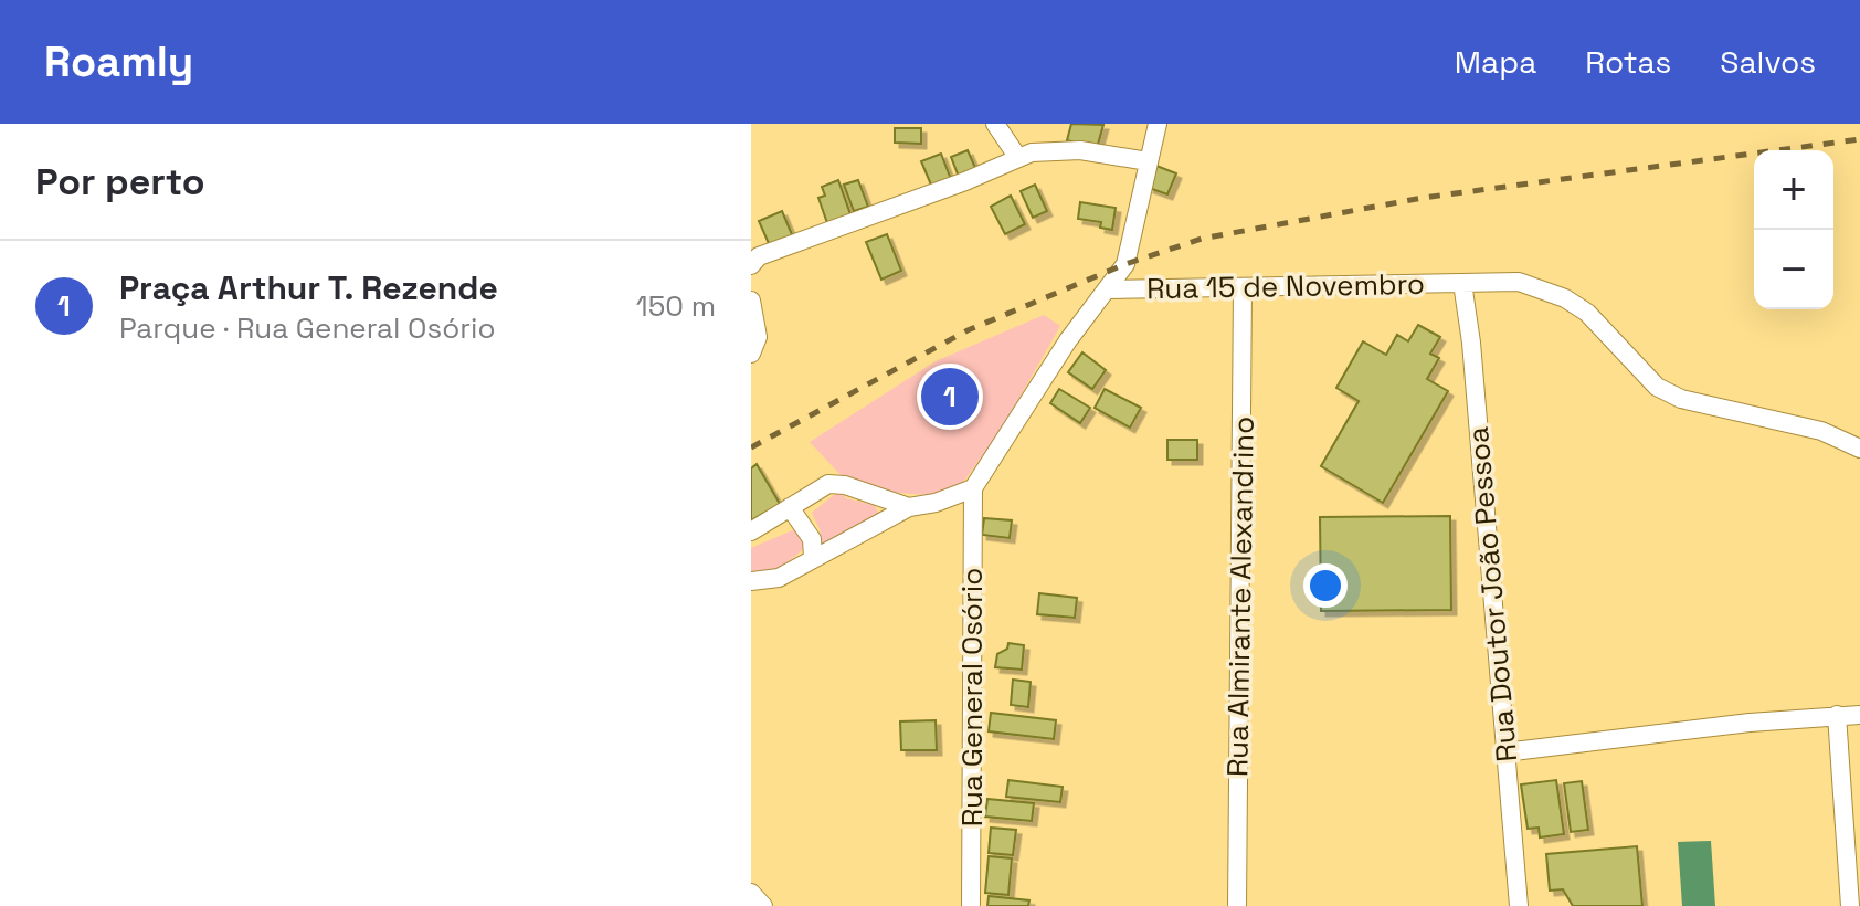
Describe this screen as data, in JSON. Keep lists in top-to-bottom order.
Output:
{
  "streets": {
    "street": [
      "Rua 15 de Novembro",
      "Rua Doutor João Pessoa",
      "Rua Almirante Alexandrino",
      "Rua General Osório"
    ]
  },
  "crossings": [
    ["Rua 15 de Novembro", "Rua Doutor João Pessoa"],
    ["Rua 15 de Novembro", "Rua Almirante Alexandrino"]
  ],
  "page": {
    "header": "Roamly",
    "nav": ["Mapa", "Rotas", "Salvos"],
    "heading": "Por perto",
    "map_buttons": ["+", "−"],
    "list": [
      {
        "mark": "1",
        "name": "Praça Arthur T. Rezende",
        "note": "Parque · Rua General Osório",
        "value": "150 m"
      }
    ],
    "pins": "1"
  }
}
